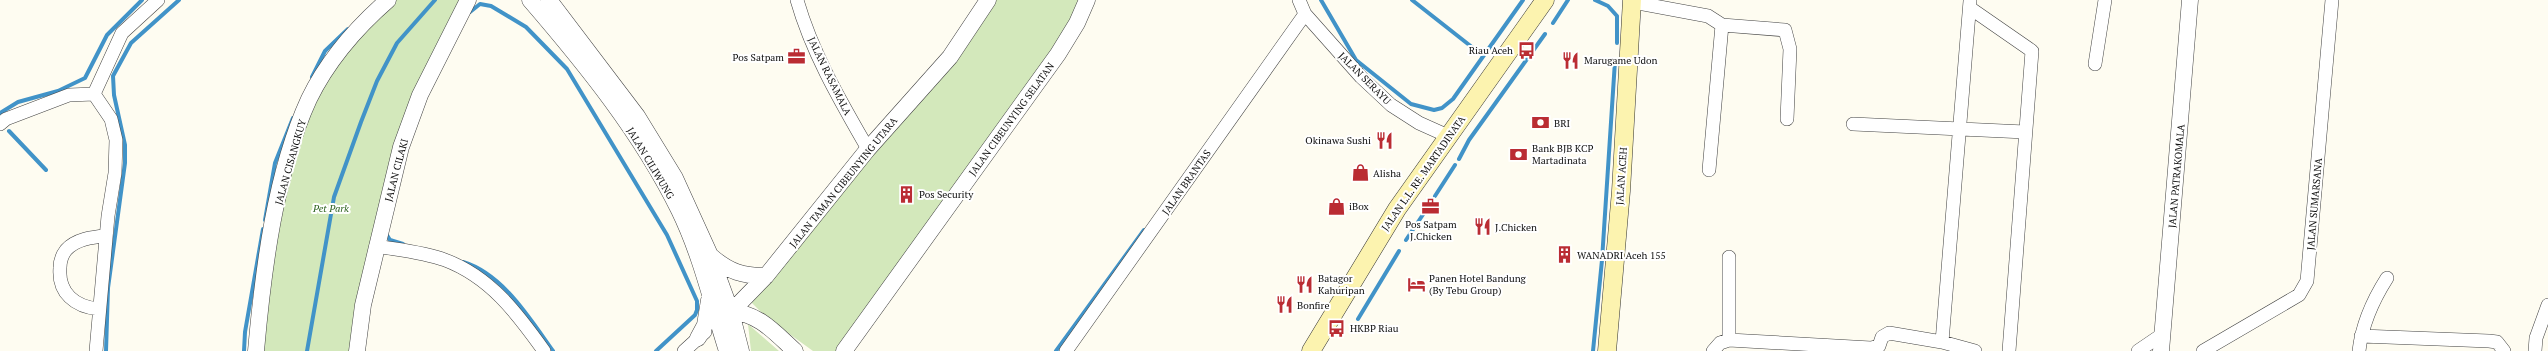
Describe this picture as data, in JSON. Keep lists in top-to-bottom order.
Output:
{
  "streets": {
    "main road": ["JALAN L.L. RE. MARTADINATA", "JALAN ACEH"],
    "street": [
      "JALAN RASAMALA",
      "JALAN SERAYU",
      "JALAN CIBEUNYING SELATAN",
      "JALAN CISANGKUY",
      "JALAN CILIWUNG",
      "JALAN CILAKI",
      "JALAN PATRAKOMALA",
      "JALAN TAMAN CIBEUNYING UTARA",
      "JALAN BRANTAS",
      "JALAN SUMARSANA"
    ]
  },
  "crossings": [
    ["JALAN RASAMALA", "JALAN TAMAN CIBEUNYING UTARA"],
    ["JALAN SERAYU", "JALAN L.L. RE. MARTADINATA"],
    ["JALAN SERAYU", "JALAN BRANTAS"],
    ["JALAN CILIWUNG", "JALAN TAMAN CIBEUNYING UTARA"]
  ],
  "parks": ["Pet Park"],
  "places": {
    "bus stop": ["Riau Aceh", "HKBP Riau"],
    "office": ["Pos Satpam", "Pos Satpam J.Chicken"],
    "restaurant": [
      "Marugame Udon",
      "Okinawa Sushi",
      "J.Chicken",
      "Batagor Kahuripan",
      "Bonfire"
    ],
    "bank": ["BRI", "Bank BJB KCP Martadinata"],
    "shop": ["Alisha", "iBox"],
    "building": ["Pos Security", "WANADRI Aceh 155"],
    "hotel": ["Panen Hotel Bandung (By Tebu Group)"]
  }
}
